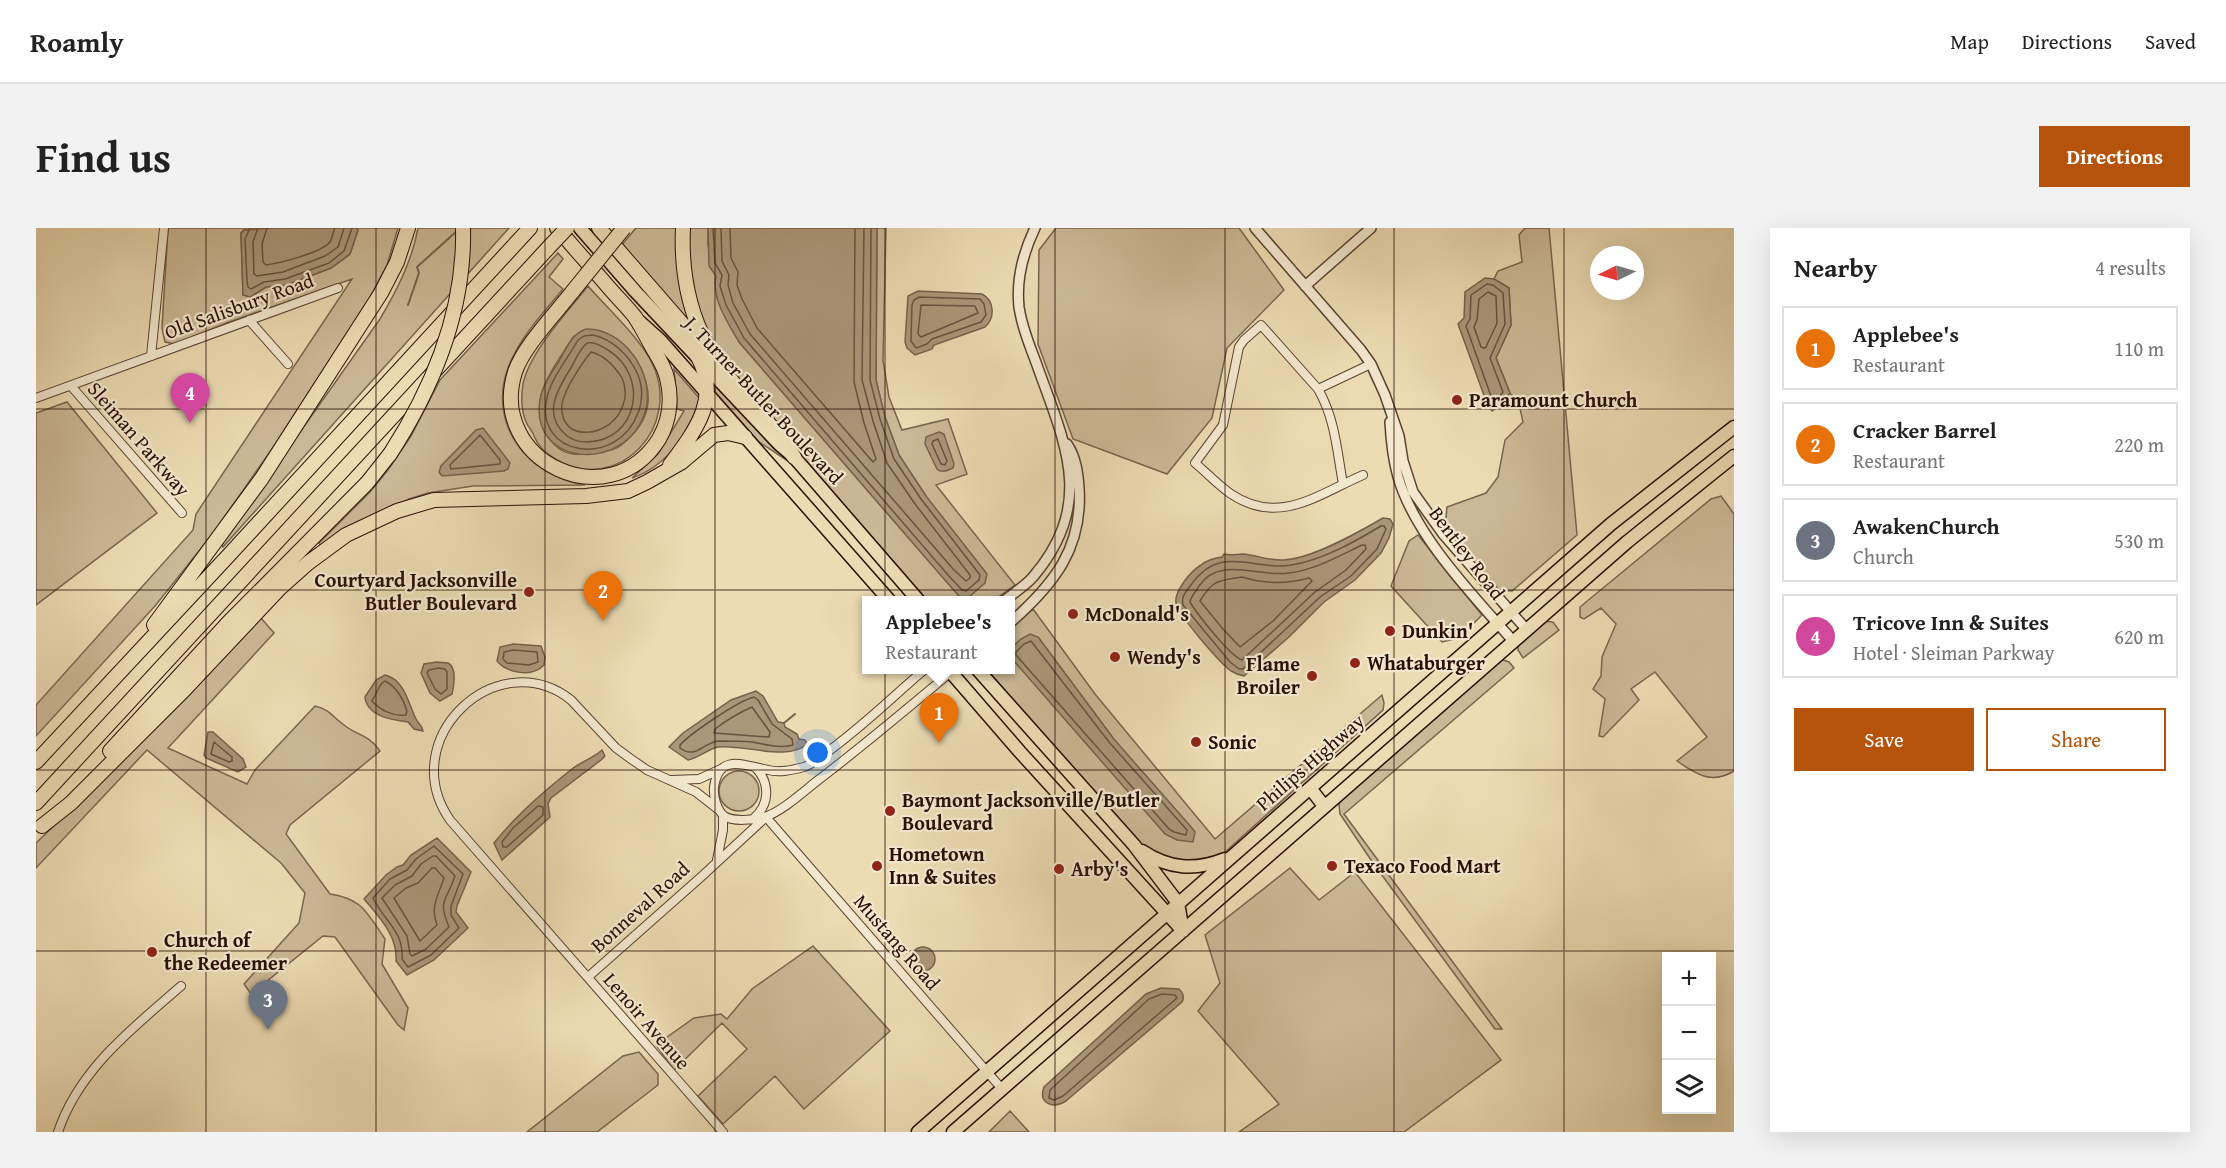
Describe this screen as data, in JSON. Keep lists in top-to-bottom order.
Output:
{
  "streets": {
    "highway": ["J. Turner Butler Boulevard"],
    "main road": ["Philips Highway"],
    "street": [
      "Old Salisbury Road",
      "Sleiman Parkway",
      "Bentley Road",
      "Bonneval Road",
      "Mustang Road",
      "Lenoir Avenue"
    ]
  },
  "crossings": [
    ["Old Salisbury Road", "Sleiman Parkway"],
    ["Bentley Road", "Philips Highway"],
    ["Philips Highway", "Mustang Road"],
    ["Bonneval Road", "Mustang Road"],
    ["Bonneval Road", "Lenoir Avenue"]
  ],
  "places": [
    "Paramount Church",
    "Courtyard Jacksonville Butler Boulevard",
    "McDonald's",
    "Dunkin'",
    "Wendy's",
    "Whataburger",
    "Flame Broiler",
    "Sonic",
    "Baymont Jacksonville/Butler Boulevard",
    "Hometown Inn & Suites",
    "Texaco Food Mart",
    "Arby's",
    "Church of the Redeemer"
  ],
  "north": "left",
  "page": {
    "header": "Roamly",
    "nav": ["Map", "Directions", "Saved"],
    "title": "Find us",
    "buttons": [
      "Directions",
      ["Save", "Share"]
    ],
    "heading": ["Nearby", "4 results"],
    "list": [
      {
        "mark": "1",
        "name": "Applebee's",
        "note": "Restaurant",
        "value": "110 m"
      },
      {
        "mark": "2",
        "name": "Cracker Barrel",
        "note": "Restaurant",
        "value": "220 m"
      },
      {
        "mark": "3",
        "name": "AwakenChurch",
        "note": "Church",
        "value": "530 m"
      },
      {
        "mark": "4",
        "name": "Tricove Inn & Suites",
        "note": "Hotel · Sleiman Parkway",
        "value": "620 m"
      }
    ],
    "pins": [
      "4",
      "2",
      "1",
      "3"
    ],
    "popup": ["Applebee's", "Restaurant"],
    "map_buttons": ["+", "−"]
  }
}
